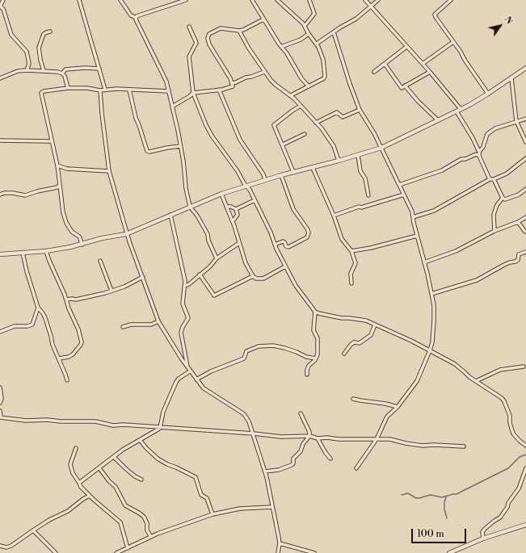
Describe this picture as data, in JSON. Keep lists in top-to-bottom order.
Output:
{
  "scale_bar": "100 m",
  "north": "top right"
}
